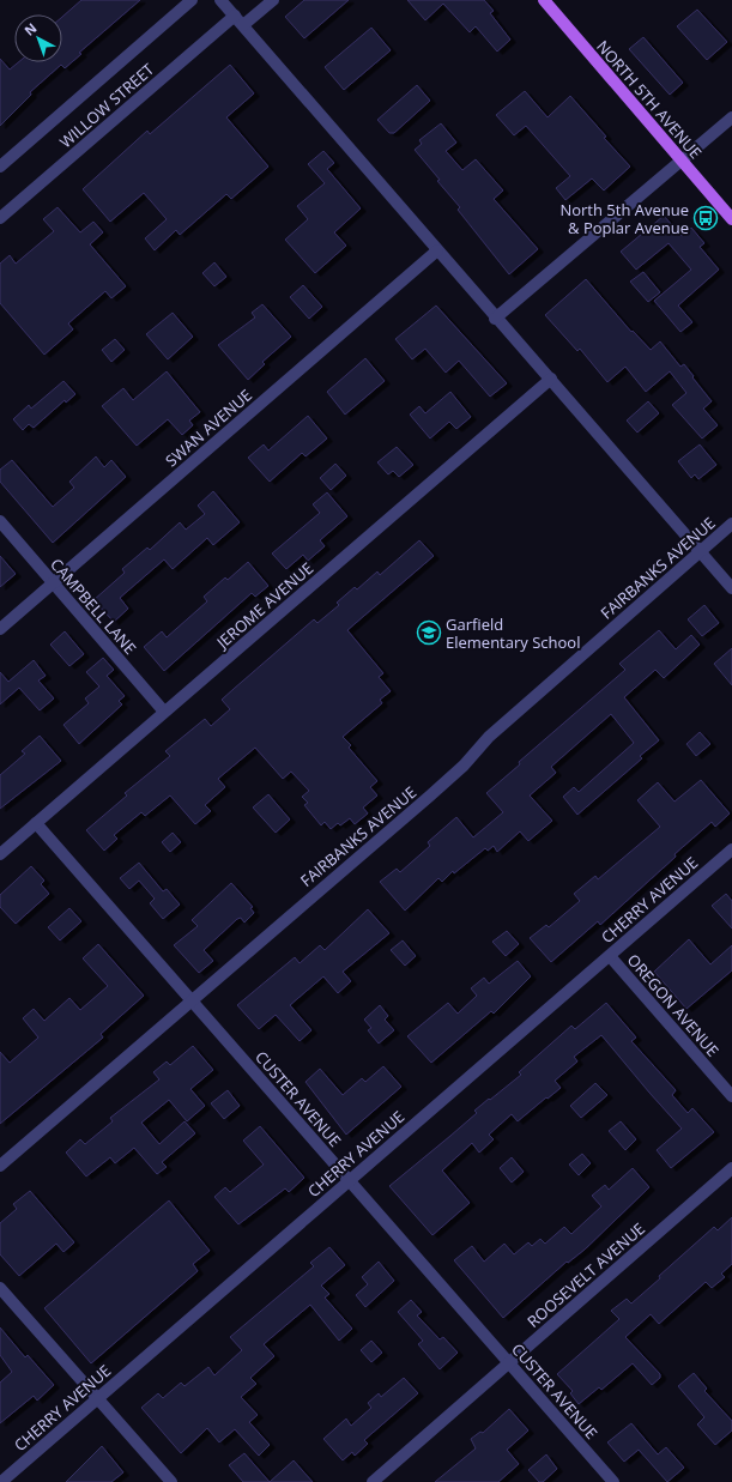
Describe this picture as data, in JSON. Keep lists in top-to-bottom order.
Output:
{
  "streets": {
    "main road": ["NORTH 5TH AVENUE"],
    "street": [
      "WILLOW STREET",
      "SWAN AVENUE",
      "FAIRBANKS AVENUE",
      "JEROME AVENUE",
      "CAMPBELL LANE",
      "CHERRY AVENUE",
      "OREGON AVENUE",
      "CUSTER AVENUE",
      "ROOSEVELT AVENUE"
    ]
  },
  "crossings": [
    ["SWAN AVENUE", "CAMPBELL LANE"],
    ["FAIRBANKS AVENUE", "CUSTER AVENUE"],
    ["JEROME AVENUE", "CAMPBELL LANE"],
    ["JEROME AVENUE", "CUSTER AVENUE"],
    ["CHERRY AVENUE", "OREGON AVENUE"],
    ["CHERRY AVENUE", "CUSTER AVENUE"],
    ["CUSTER AVENUE", "ROOSEVELT AVENUE"]
  ],
  "places": {
    "bus stop": ["North 5th Avenue & Poplar Avenue"],
    "school or university": ["Garfield Elementary School"]
  },
  "north": "top left"
}
